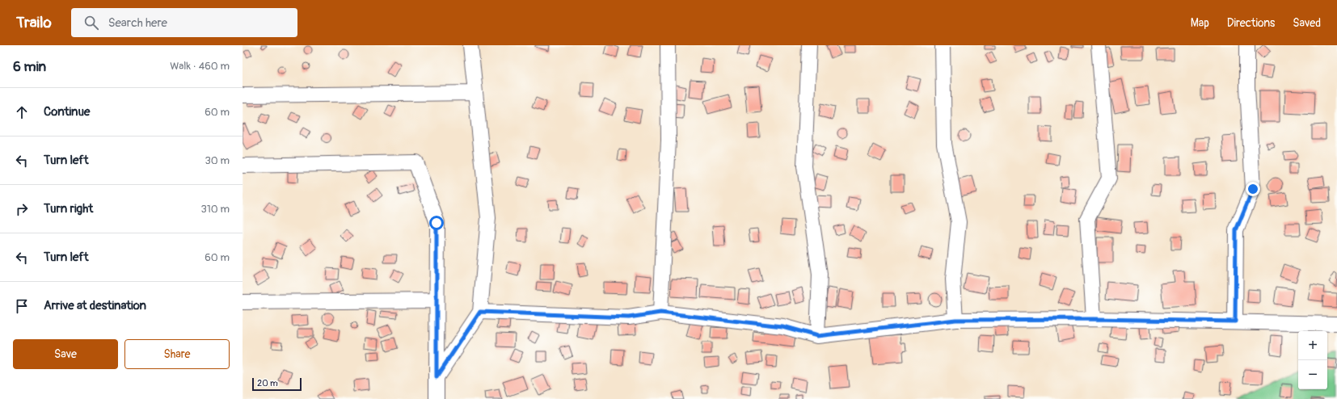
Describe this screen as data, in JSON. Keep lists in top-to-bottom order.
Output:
{
  "scale_bar": "20 m",
  "page": {
    "header": "Trailo",
    "search": "Search here",
    "nav": ["Map", "Directions", "Saved"],
    "heading": ["6 min", "Walk · 460 m"],
    "list": [
      ["Continue", "60 m"],
      ["Turn left", "30 m"],
      ["Turn right", "310 m"],
      ["Turn left", "60 m"],
      "Arrive at destination"
    ],
    "buttons": ["Save", "Share"],
    "map_buttons": ["+", "−"],
    "scale": "20 m"
  }
}
